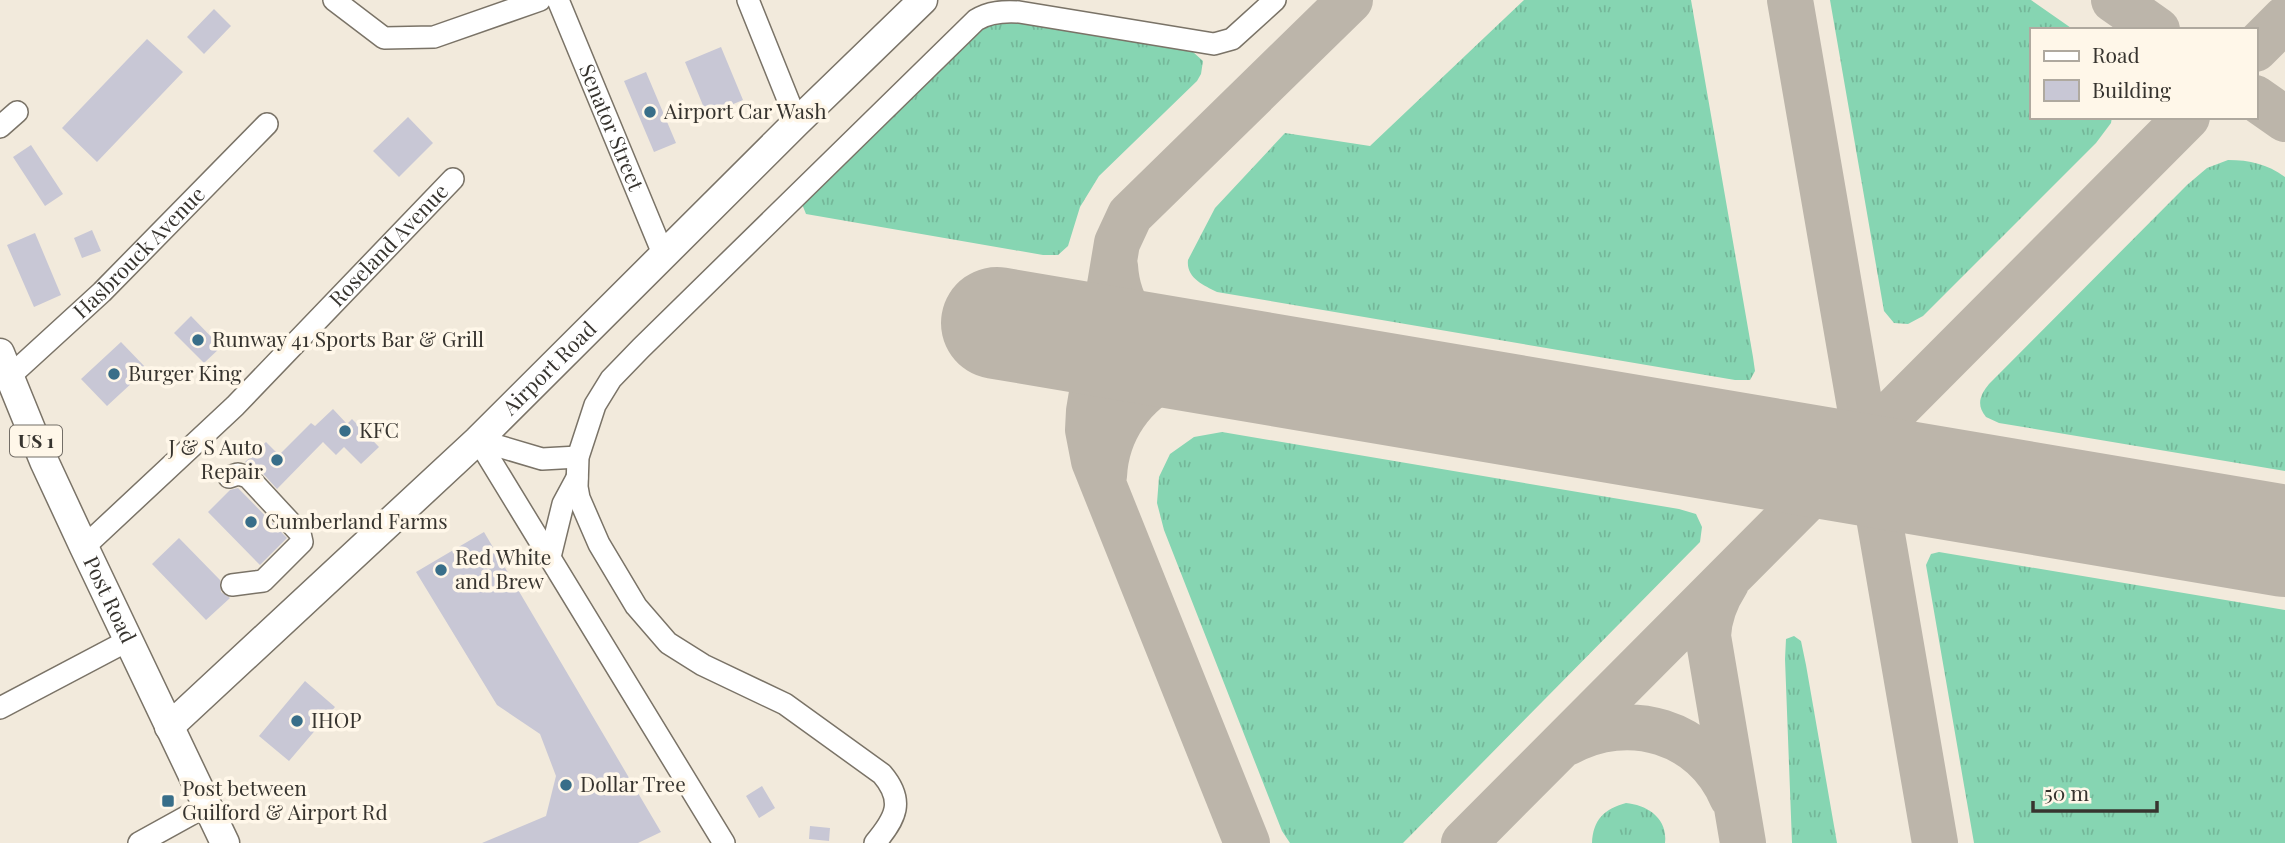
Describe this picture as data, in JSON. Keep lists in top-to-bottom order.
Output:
{
  "streets": {
    "main road": ["Airport Road", "US 1", "Post Road"],
    "street": ["Senator Street", "Roseland Avenue", "Hasbrouck Avenue"]
  },
  "crossings": [
    ["Senator Street", "Airport Road"],
    ["Roseland Avenue", "Post Road"],
    ["Hasbrouck Avenue", "Post Road"],
    ["Airport Road", "Post Road"]
  ],
  "places": {
    "other": [
      "Airport Car Wash",
      "Runway 41 Sports Bar & Grill",
      "Burger King",
      "KFC",
      "J & S Auto Repair",
      "Cumberland Farms",
      "Red White and Brew",
      "IHOP",
      "Dollar Tree"
    ],
    "transit": ["Post between Guilford & Airport Rd"]
  },
  "legend": ["Road", "Building"],
  "scale_bar": "50 m"
}
